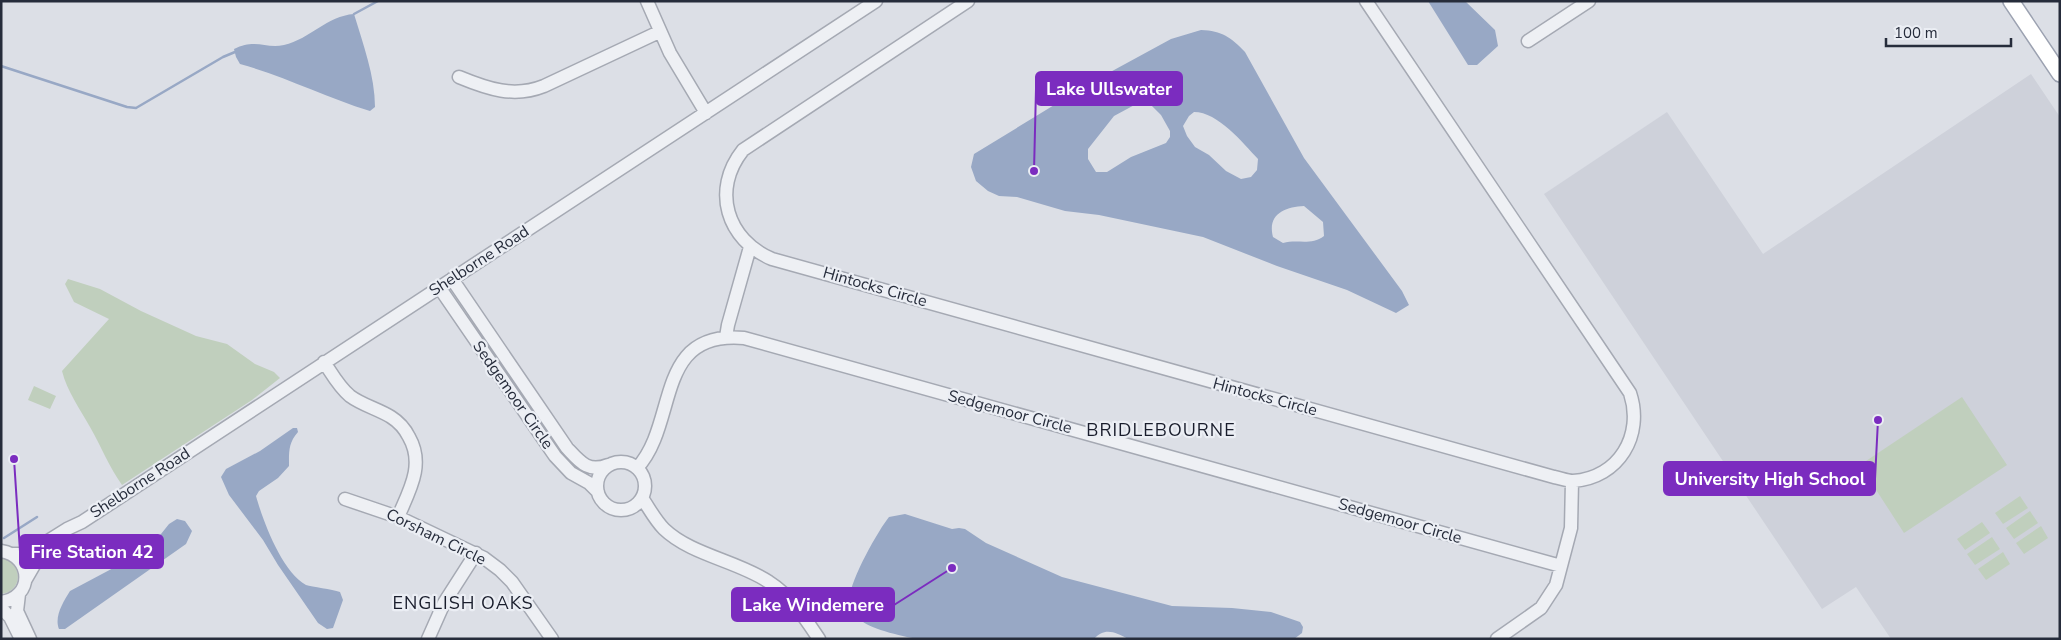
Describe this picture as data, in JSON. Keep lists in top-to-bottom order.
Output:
{
  "streets": {
    "street": [
      "Shelborne Road",
      "Hintocks Circle",
      "Sedgemoor Circle",
      "Corsham Circle"
    ]
  },
  "crossings": [
    ["Shelborne Road", "Sedgemoor Circle"]
  ],
  "districts": ["BRIDLEBOURNE", "ENGLISH OAKS"],
  "places": [
    "Lake Ullswater",
    "University High School",
    "Fire Station 42",
    "Lake Windemere"
  ],
  "scale_bar": "100 m"
}
